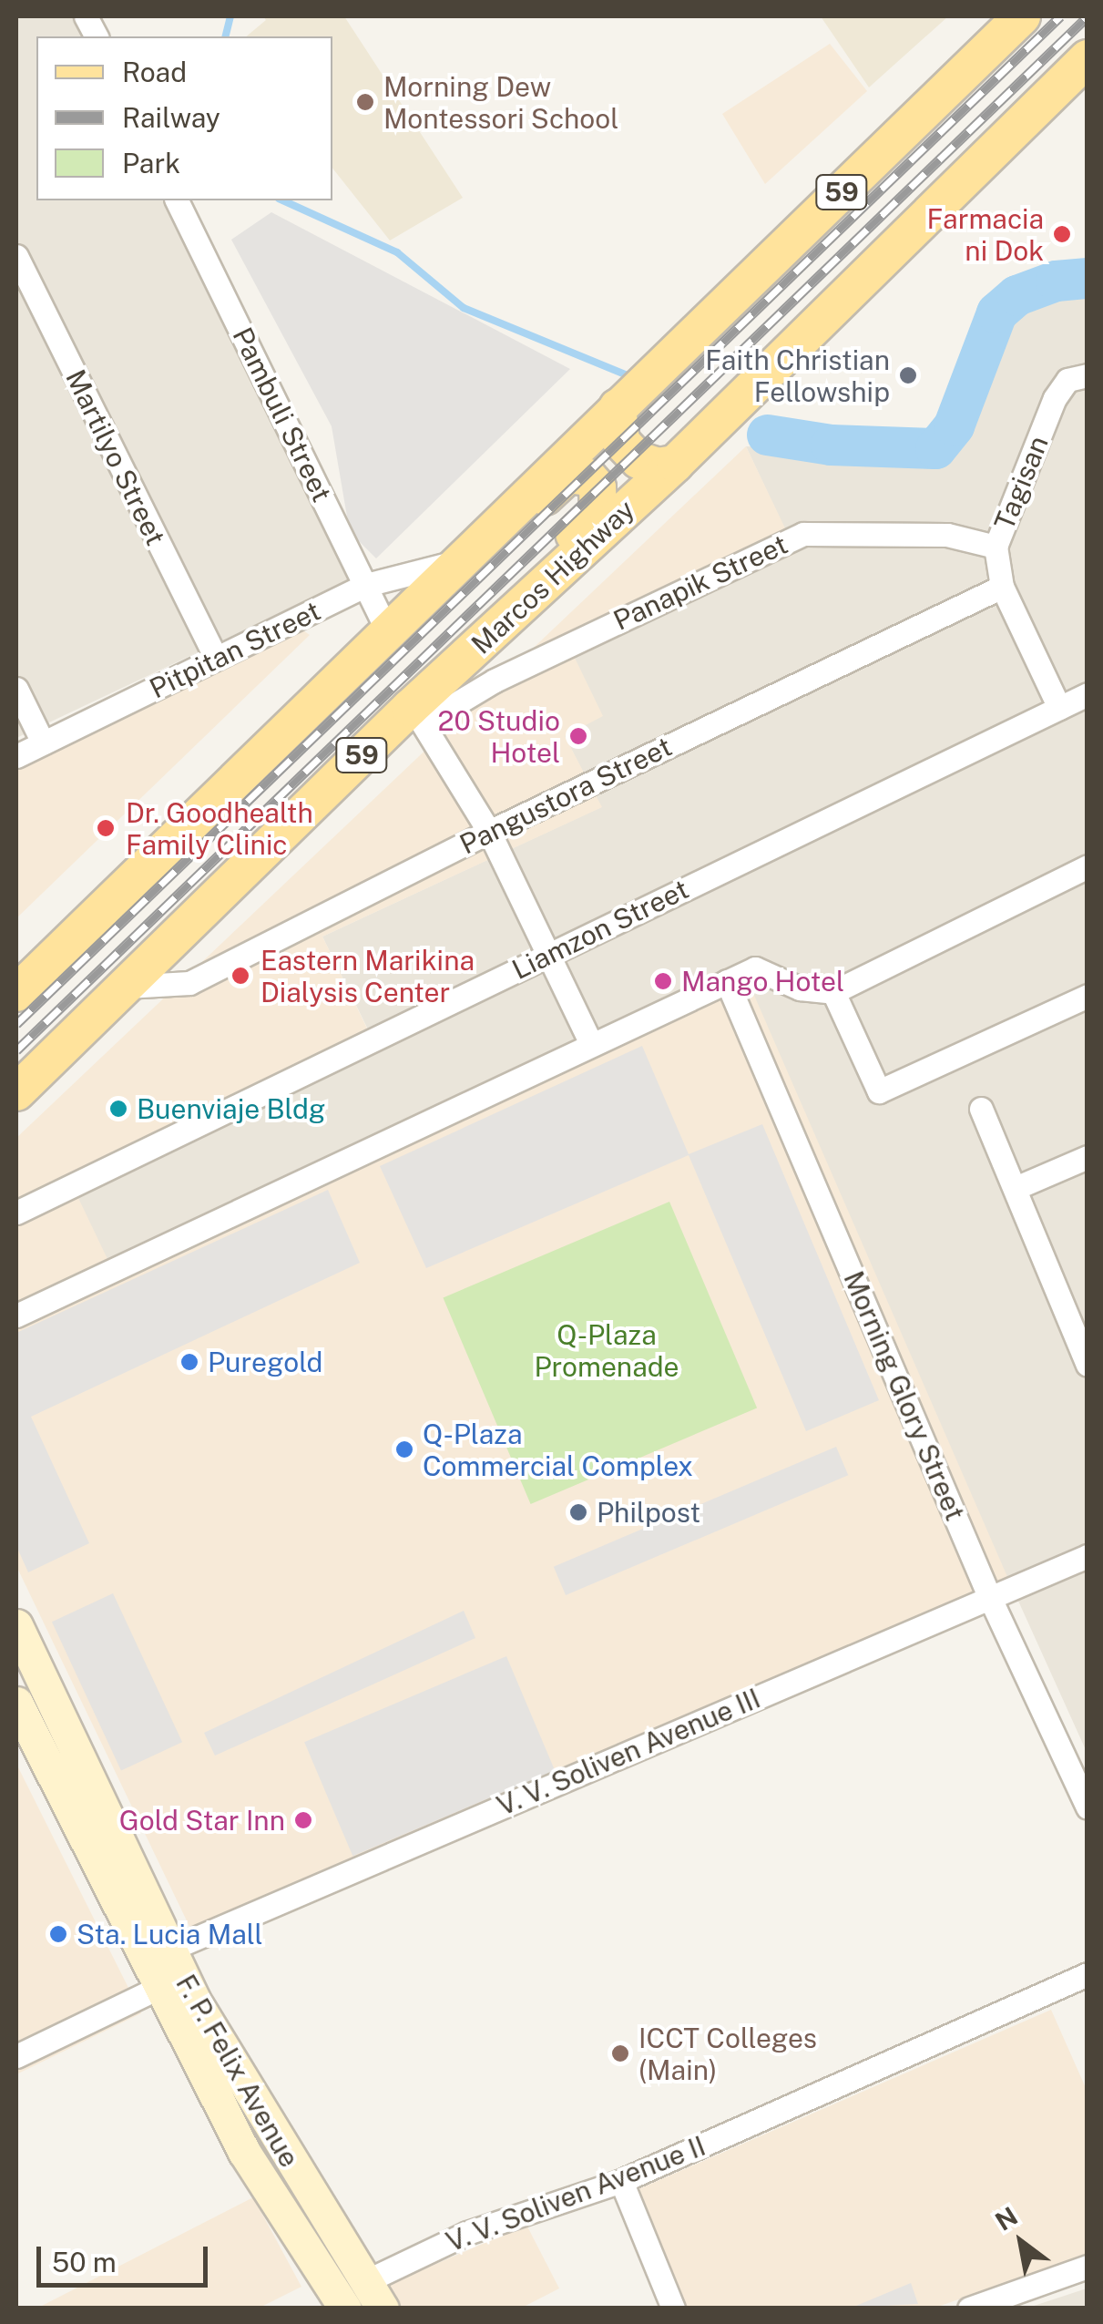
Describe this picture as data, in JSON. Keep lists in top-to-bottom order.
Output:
{
  "streets": {
    "main road": ["59", "Marcos Highway", "F. P. Felix Avenue"],
    "street": [
      "Pambuli Street",
      "Martilyo Street",
      "Tagisan",
      "Panapik Street",
      "Pitpitan Street",
      "Pangustora Street",
      "Liamzon Street",
      "Morning Glory Street",
      "V. V. Soliven Avenue III",
      "V. V. Soliven Avenue II"
    ]
  },
  "crossings": [
    ["59", "Pambuli Street"],
    ["59", "Pitpitan Street"],
    ["Pambuli Street", "Pitpitan Street"],
    ["Martilyo Street", "Pitpitan Street"],
    ["Tagisan", "Panapik Street"],
    ["Tagisan", "Pangustora Street"],
    ["Tagisan", "Liamzon Street"],
    ["Marcos Highway", "Panapik Street"],
    ["Marcos Highway", "Pangustora Street"],
    ["Morning Glory Street", "V. V. Soliven Avenue III"],
    ["V. V. Soliven Avenue III", "F. P. Felix Avenue"],
    ["F. P. Felix Avenue", "V. V. Soliven Avenue II"]
  ],
  "parks": ["Q-Plaza Promenade"],
  "places": [
    "Morning Dew Montessori School",
    "Farmacia ni Dok",
    "Faith Christian Fellowship",
    "20 Studio Hotel",
    "Dr. Goodhealth Family Clinic",
    "Eastern Marikina Dialysis Center",
    "Mango Hotel",
    "Buenviaje Bldg",
    "Puregold",
    "Q-Plaza Commercial Complex",
    "Philpost",
    "Gold Star Inn",
    "Sta. Lucia Mall",
    "ICCT Colleges (Main)"
  ],
  "legend": ["Road", "Railway", "Park"],
  "scale_bar": "50 m",
  "north": "top left"
}
